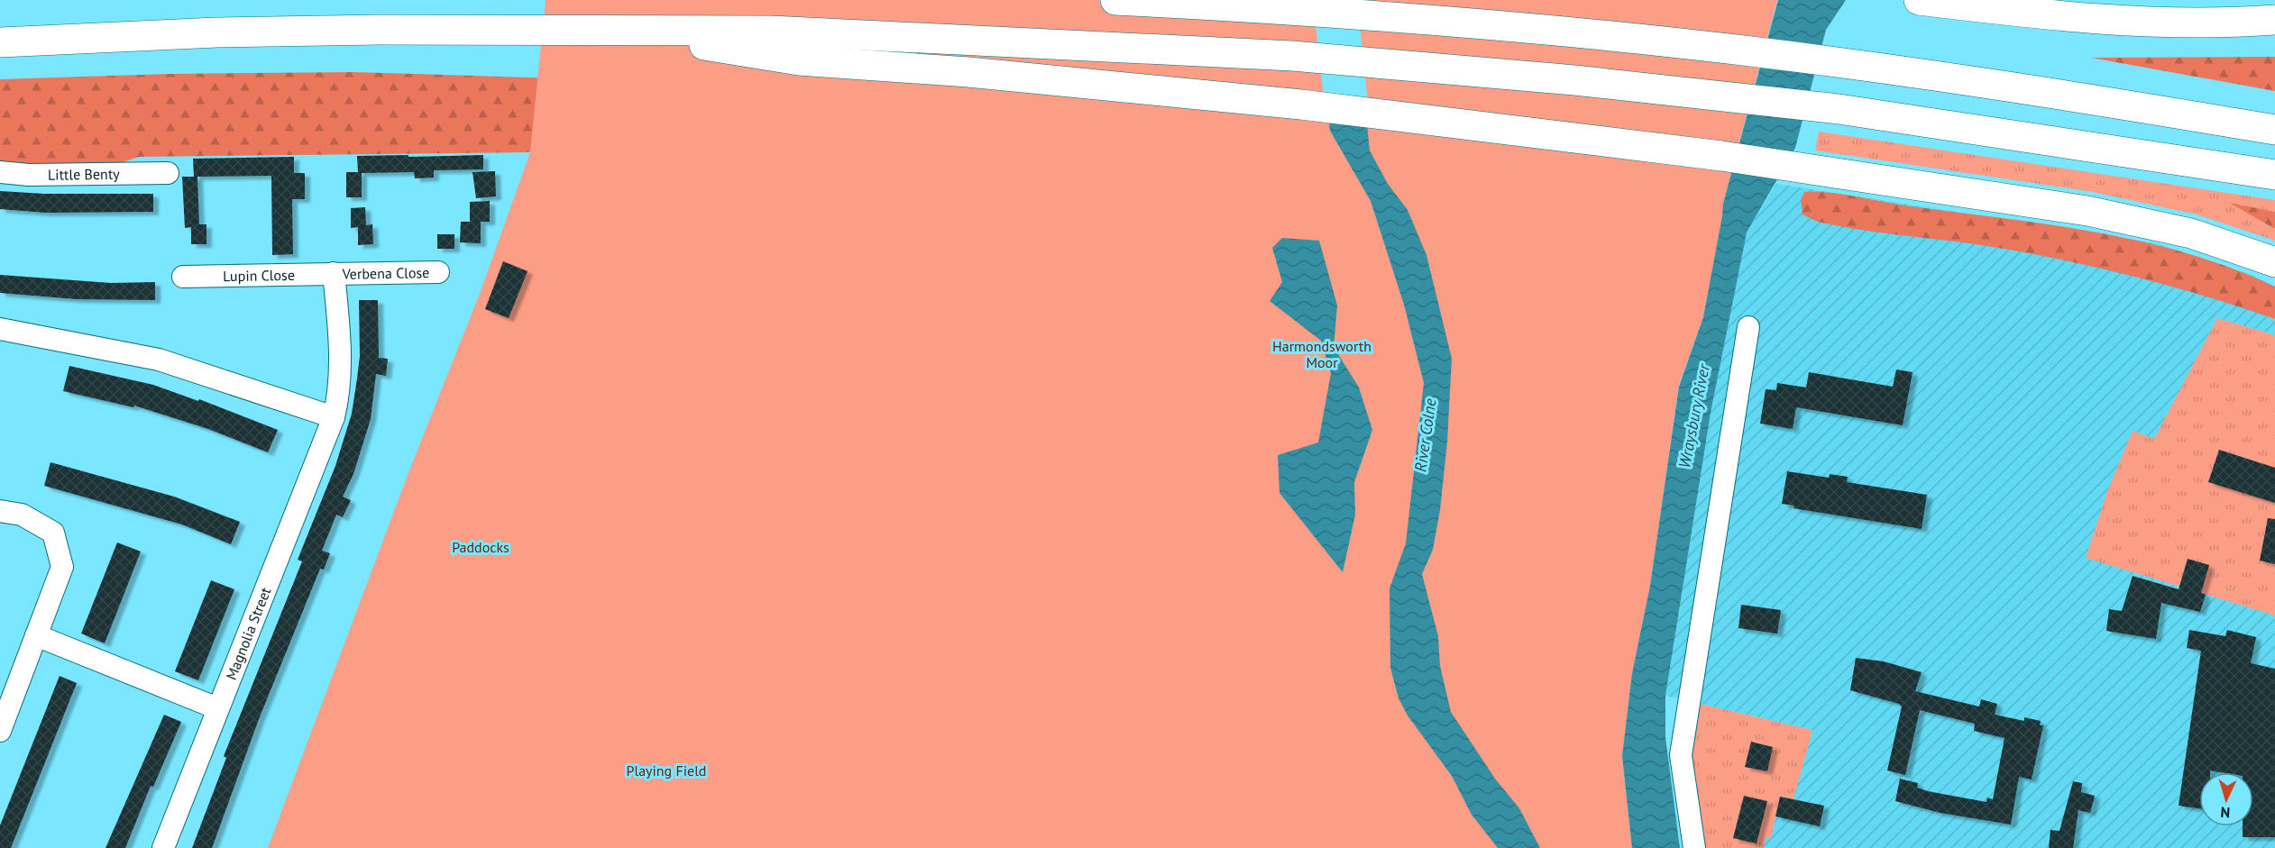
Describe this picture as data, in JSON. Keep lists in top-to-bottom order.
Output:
{
  "streets": {
    "street": [
      "Little Benty",
      "Verbena Close",
      "Lupin Close",
      "Magnolia Street"
    ]
  },
  "crossings": [
    ["Verbena Close", "Lupin Close"],
    ["Verbena Close", "Magnolia Street"],
    ["Lupin Close", "Magnolia Street"]
  ],
  "water": ["Wraysbury River", "River Colne"],
  "parks": ["Harmondsworth Moor", "Paddocks", "Playing Field"],
  "north": "bottom"
}
